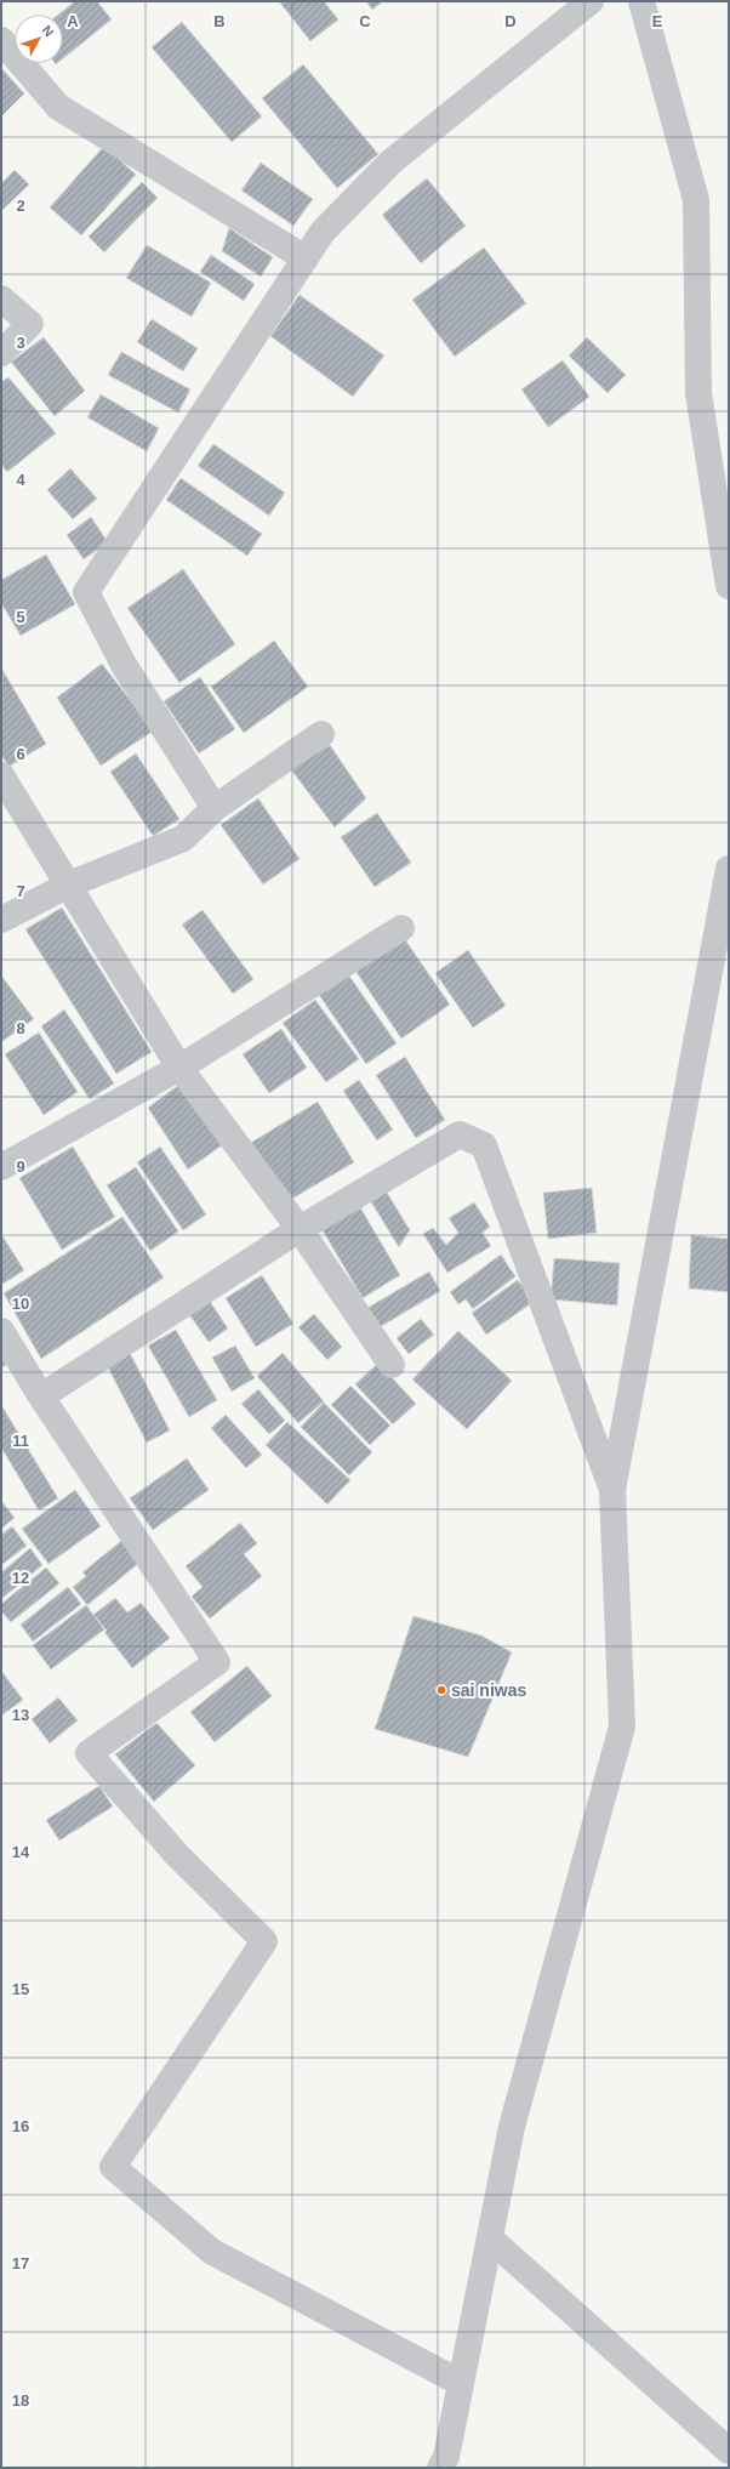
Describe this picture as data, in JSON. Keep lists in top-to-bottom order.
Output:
{
  "places": ["sai niwas"],
  "north": "top right",
  "grid": {
    "columns": [
      "A",
      "B",
      "C",
      "D",
      "E"
    ],
    "rows": [
      "2",
      "3",
      "4",
      "5",
      "6",
      "7",
      "8",
      "9",
      "10",
      "11",
      "12",
      "13",
      "14",
      "15",
      "16",
      "17",
      "18"
    ]
  }
}
